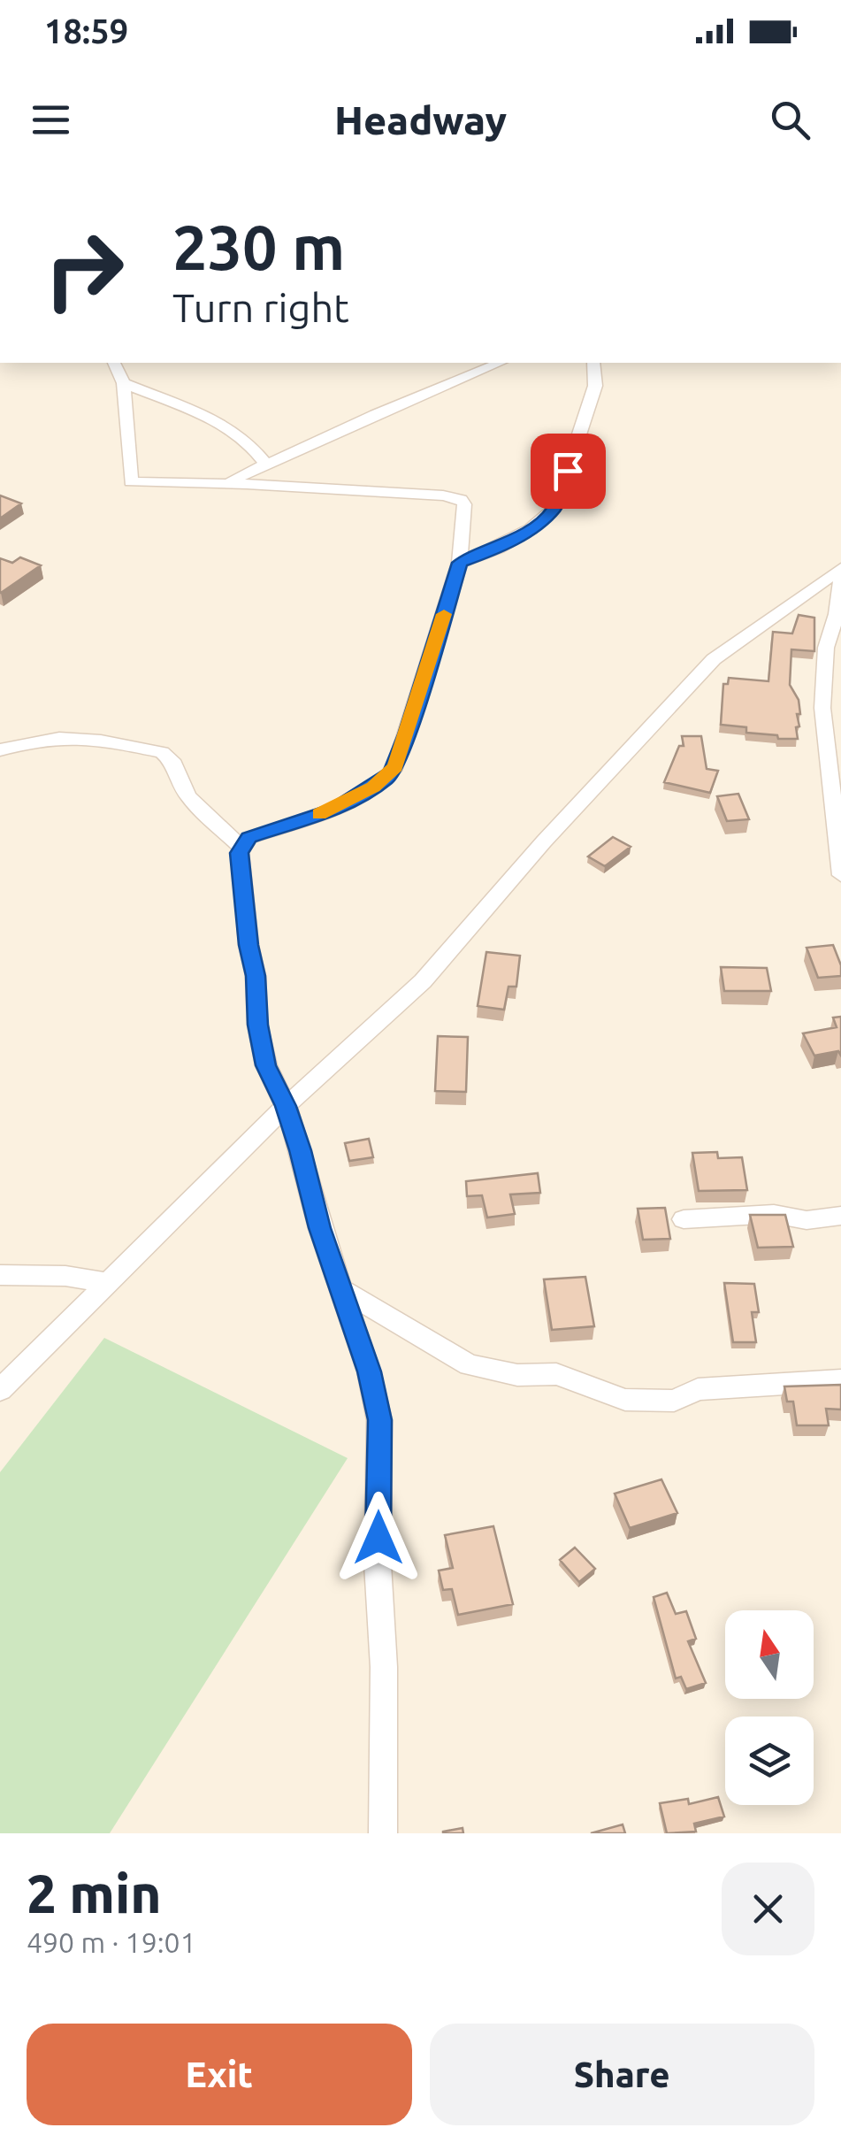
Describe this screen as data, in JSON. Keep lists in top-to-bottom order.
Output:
{
  "north": "top",
  "page": {
    "status": "18:59",
    "header": "Headway",
    "turn": ["230 m", "Turn right"],
    "heading": ["2 min", "490 m · 19:01"],
    "buttons": ["Exit", "Share"]
  }
}
